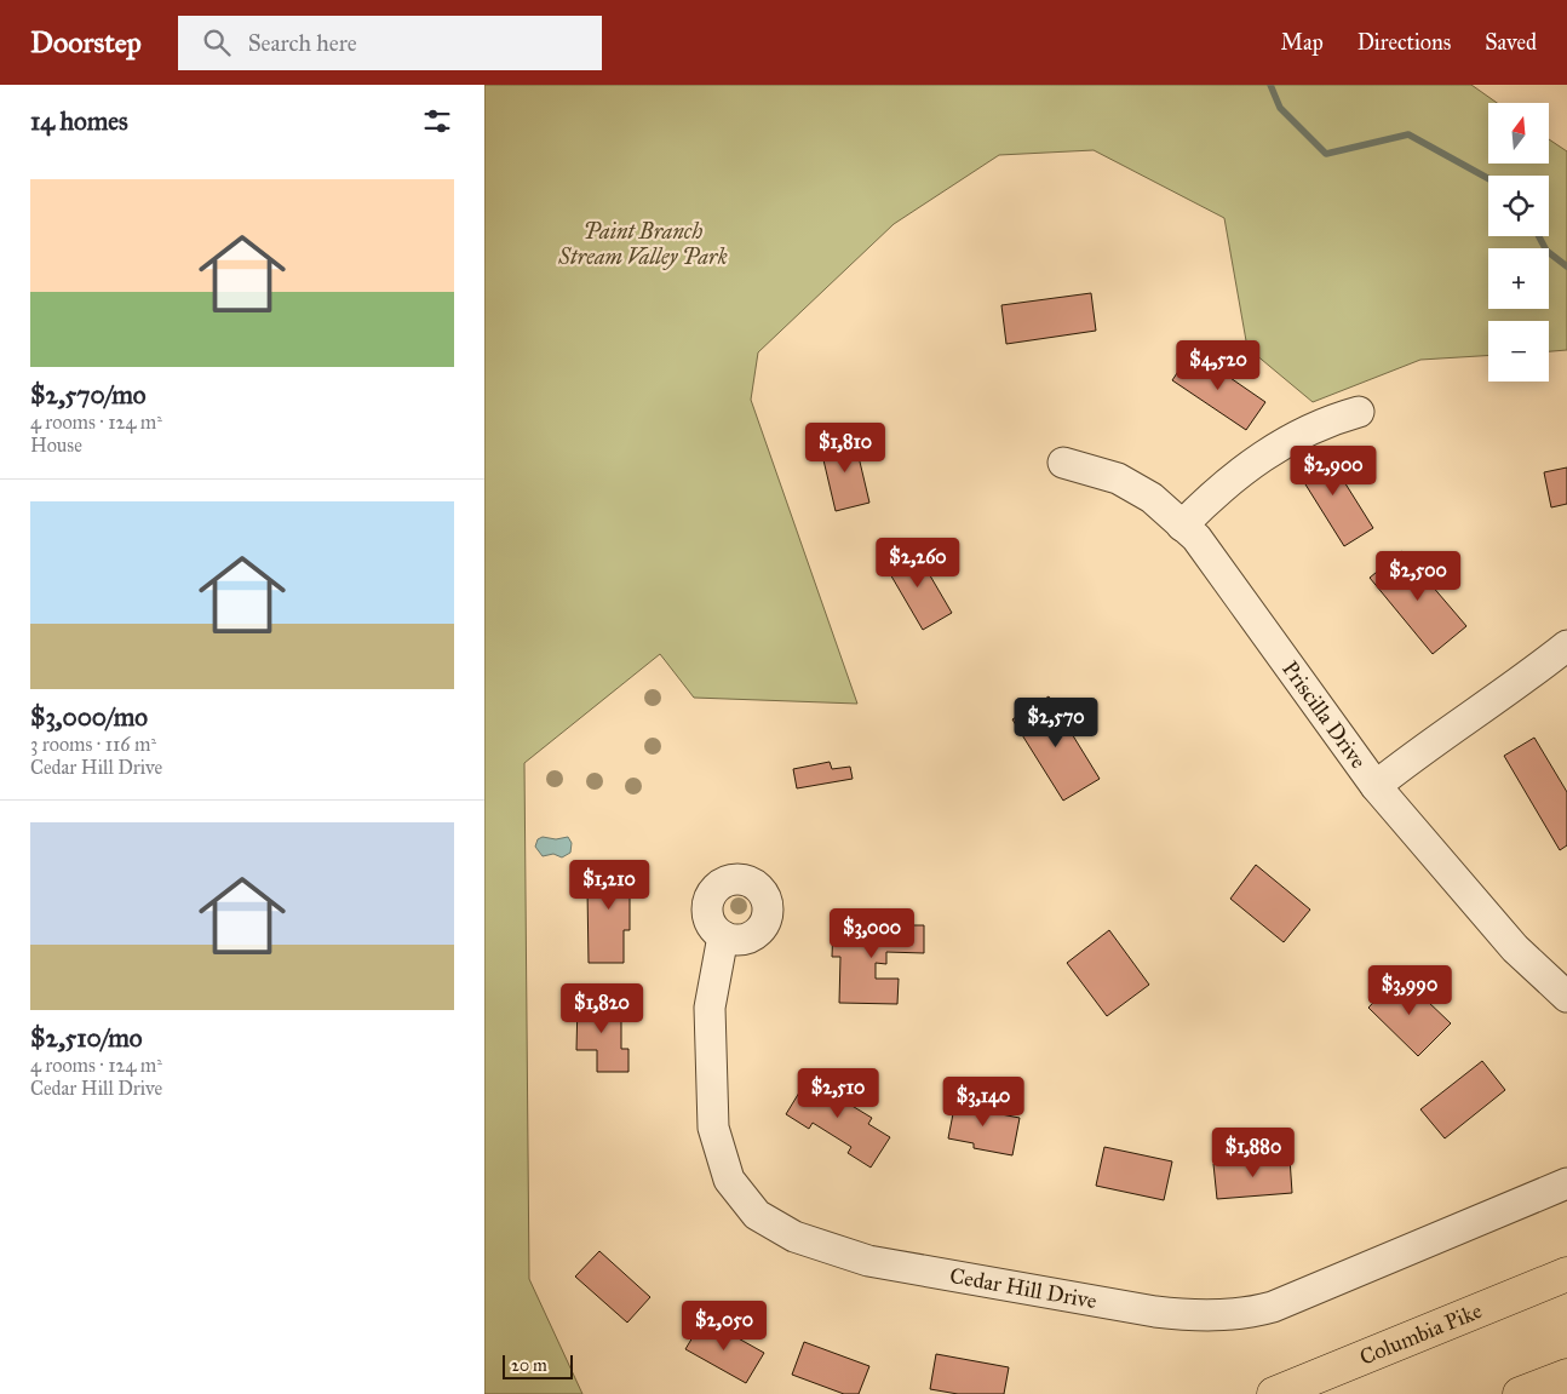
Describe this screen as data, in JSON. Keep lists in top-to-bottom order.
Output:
{
  "streets": {
    "highway": ["Columbia Pike"],
    "street": ["Priscilla Drive", "Cedar Hill Drive"]
  },
  "parks": ["Paint Branch Stream Valley Park"],
  "scale_bar": "20 m",
  "north": "top",
  "page": {
    "header": "Doorstep",
    "search": "Search here",
    "nav": ["Map", "Directions", "Saved"],
    "heading": "14 homes",
    "map_buttons": ["+", "−"],
    "list": [
      {
        "name": "$2,570/mo",
        "note": "4 rooms · 124 m² · House"
      },
      {
        "name": "$3,000/mo",
        "note": "3 rooms · 116 m² · Cedar Hill Drive"
      },
      {
        "name": "$2,510/mo",
        "note": "4 rooms · 124 m² · Cedar Hill Drive"
      }
    ],
    "price": [
      "$4,520",
      "$1,810",
      "$2,900",
      "$2,260",
      "$2,500",
      "$2,570",
      "$1,210",
      "$3,000",
      "$3,990",
      "$1,820",
      "$2,510",
      "$3,140",
      "$1,880",
      "$2,050"
    ],
    "scale": "20 m"
  }
}
